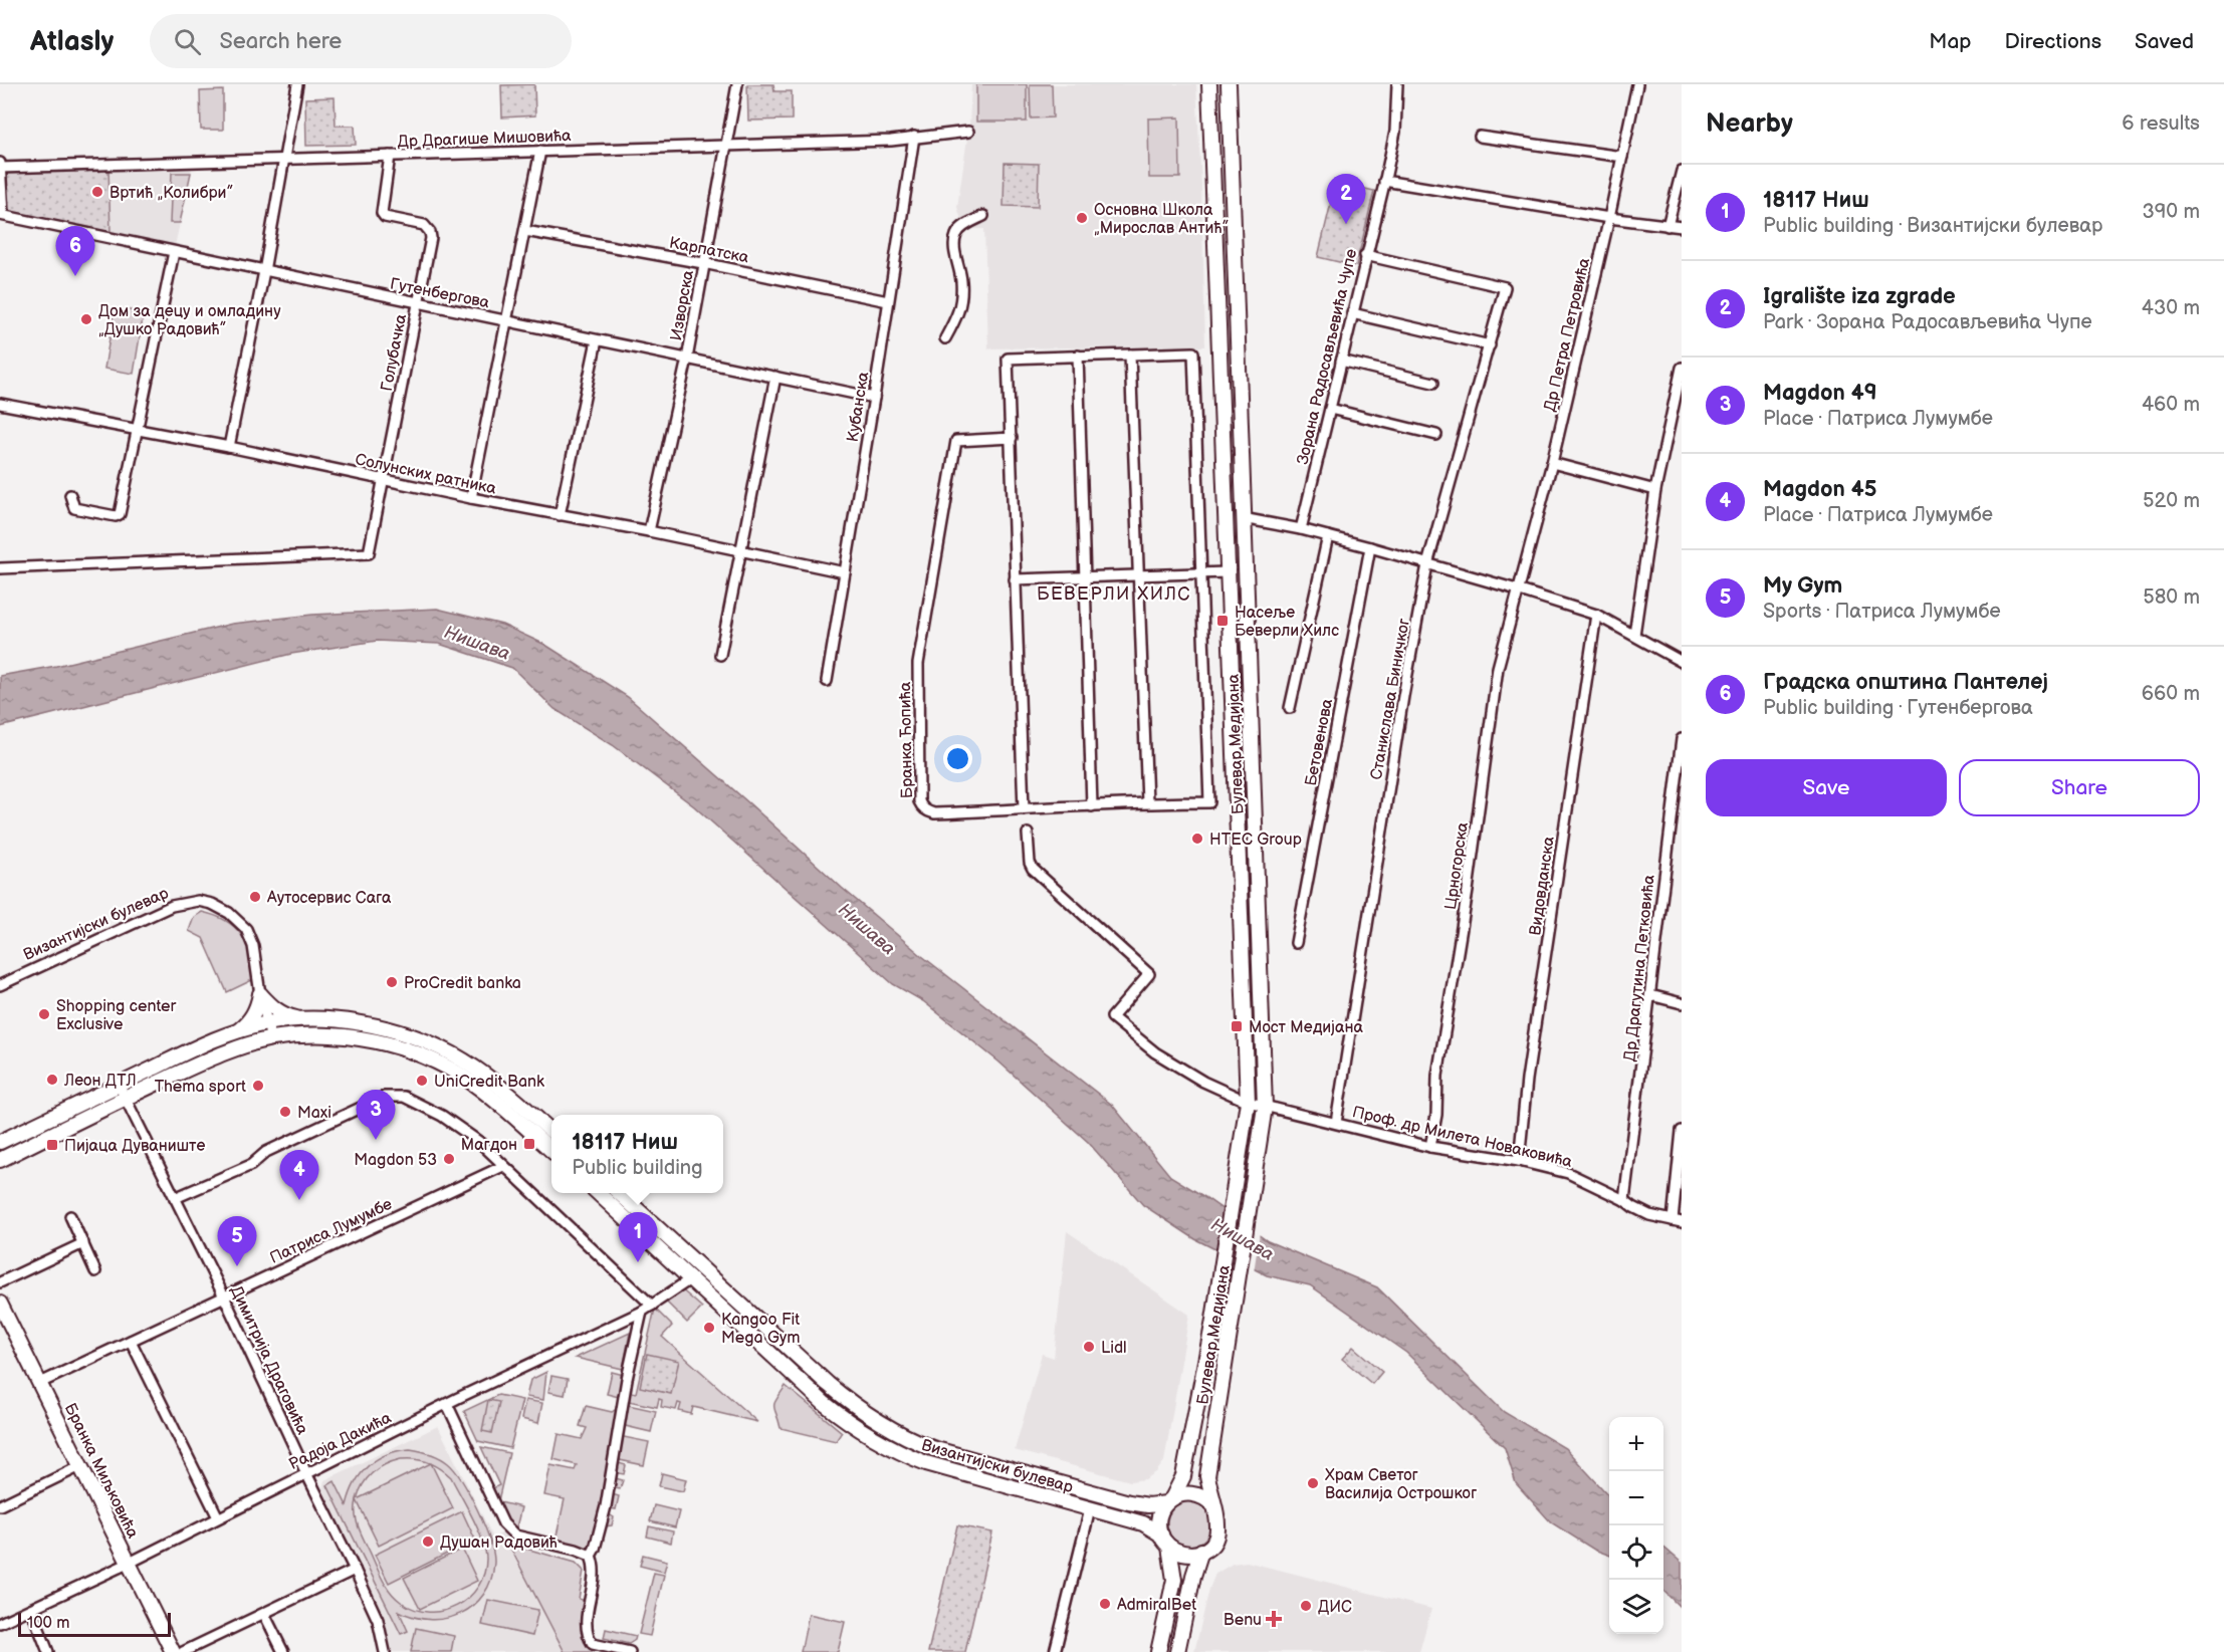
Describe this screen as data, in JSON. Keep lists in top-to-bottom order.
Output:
{
  "streets": {
    "main road": ["Булевар Медијана", "Византијски булевар", "Бранка Миљковића"],
    "street": [
      "Др Драгише Мишовића",
      "Карпатска",
      "Гутенбергова",
      "Изворска",
      "Др Петра Петровића",
      "Голубачка",
      "Зорана Радосављевића Чупе",
      "Кубанска",
      "Солунских ратника",
      "Станислава Биничког",
      "Бранка Ћопића",
      "Бетовенова",
      "Црногорска",
      "Видовданска",
      "Др Драгутина Петковића",
      "Проф. др Милета Новаковића",
      "Патриса Лумумбе",
      "Димитрија Драговића",
      "Радоја Дакића"
    ]
  },
  "crossings": [
    ["Др Драгише Мишовића", "Изворска"],
    ["Др Драгише Мишовића", "Голубачка"],
    ["Др Драгише Мишовића", "Кубанска"],
    ["Карпатска", "Изворска"],
    ["Карпатска", "Кубанска"],
    ["Гутенбергова", "Изворска"],
    ["Гутенбергова", "Голубачка"],
    ["Гутенбергова", "Кубанска"],
    ["Изворска", "Солунских ратника"],
    ["Др Петра Петровића", "Црногорска"],
    ["Голубачка", "Солунских ратника"],
    ["Зорана Радосављевића Чупе", "Станислава Биничког"],
    ["Кубанска", "Солунских ратника"],
    ["Станислава Биничког", "Проф. др Милета Новаковића"],
    ["Бранка Ћопића", "Булевар Медијана"],
    ["Булевар Медијана", "Византијски булевар"],
    ["Булевар Медијана", "Проф. др Милета Новаковића"],
    ["Црногорска", "Проф. др Милета Новаковића"],
    ["Видовданска", "Проф. др Милета Новаковића"],
    ["Византијски булевар", "Радоја Дакића"],
    ["Др Драгутина Петковића", "Проф. др Милета Новаковића"],
    ["Патриса Лумумбе", "Димитрија Драговића"],
    ["Патриса Лумумбе", "Бранка Миљковића"],
    ["Димитрија Драговића", "Радоја Дакића"],
    ["Радоја Дакића", "Бранка Миљковића"]
  ],
  "districts": ["БЕВЕРЛИ ХИЛС"],
  "water": ["Нишава"],
  "places": {
    "other": [
      "Вртић „Колибри”",
      "Основна Школа „Мирослав Антић”",
      "Дом за децу и омладину „Душко Радовић”",
      "HTEC Group",
      "Аутосервис Сага",
      "ProCredit banka",
      "Shopping center Exclusive",
      "Леон ДТЛ",
      "UniCredit Bank",
      "Thema sport",
      "Maxi",
      "Magdon 53",
      "Kangoo Fit Mega Gym",
      "Lidl",
      "Храм Светог Василија Острошког",
      "Душан Радовић",
      "AdmiralBet",
      "ДИС"
    ],
    "transit": [
      "Насеље Беверли Хилс",
      "Мост Медијана",
      "Магдон",
      "Пијаца Дуваниште"
    ],
    "health": ["Benu"]
  },
  "scale_bar": "100 m",
  "page": {
    "header": "Atlasly",
    "search": "Search here",
    "nav": ["Map", "Directions", "Saved"],
    "heading": ["Nearby", "6 results"],
    "list": [
      {
        "mark": "1",
        "name": "18117 Ниш",
        "note": "Public building · Византијски булевар",
        "value": "390 m"
      },
      {
        "mark": "2",
        "name": "Igralište iza zgrade",
        "note": "Park · Зорана Радосављевића Чупе",
        "value": "430 m"
      },
      {
        "mark": "3",
        "name": "Magdon 49",
        "note": "Place · Патриса Лумумбе",
        "value": "460 m"
      },
      {
        "mark": "4",
        "name": "Magdon 45",
        "note": "Place · Патриса Лумумбе",
        "value": "520 m"
      },
      {
        "mark": "5",
        "name": "My Gym",
        "note": "Sports · Патриса Лумумбе",
        "value": "580 m"
      },
      {
        "mark": "6",
        "name": "Градска општина Пантелеј",
        "note": "Public building · Гутенбергова",
        "value": "660 m"
      }
    ],
    "pins": [
      "2",
      "6",
      "3",
      "4",
      "1",
      "5"
    ],
    "buttons": ["Save", "Share"],
    "popup": ["18117 Ниш", "Public building"],
    "map_buttons": ["+", "−"],
    "scale": "100 m"
  }
}
